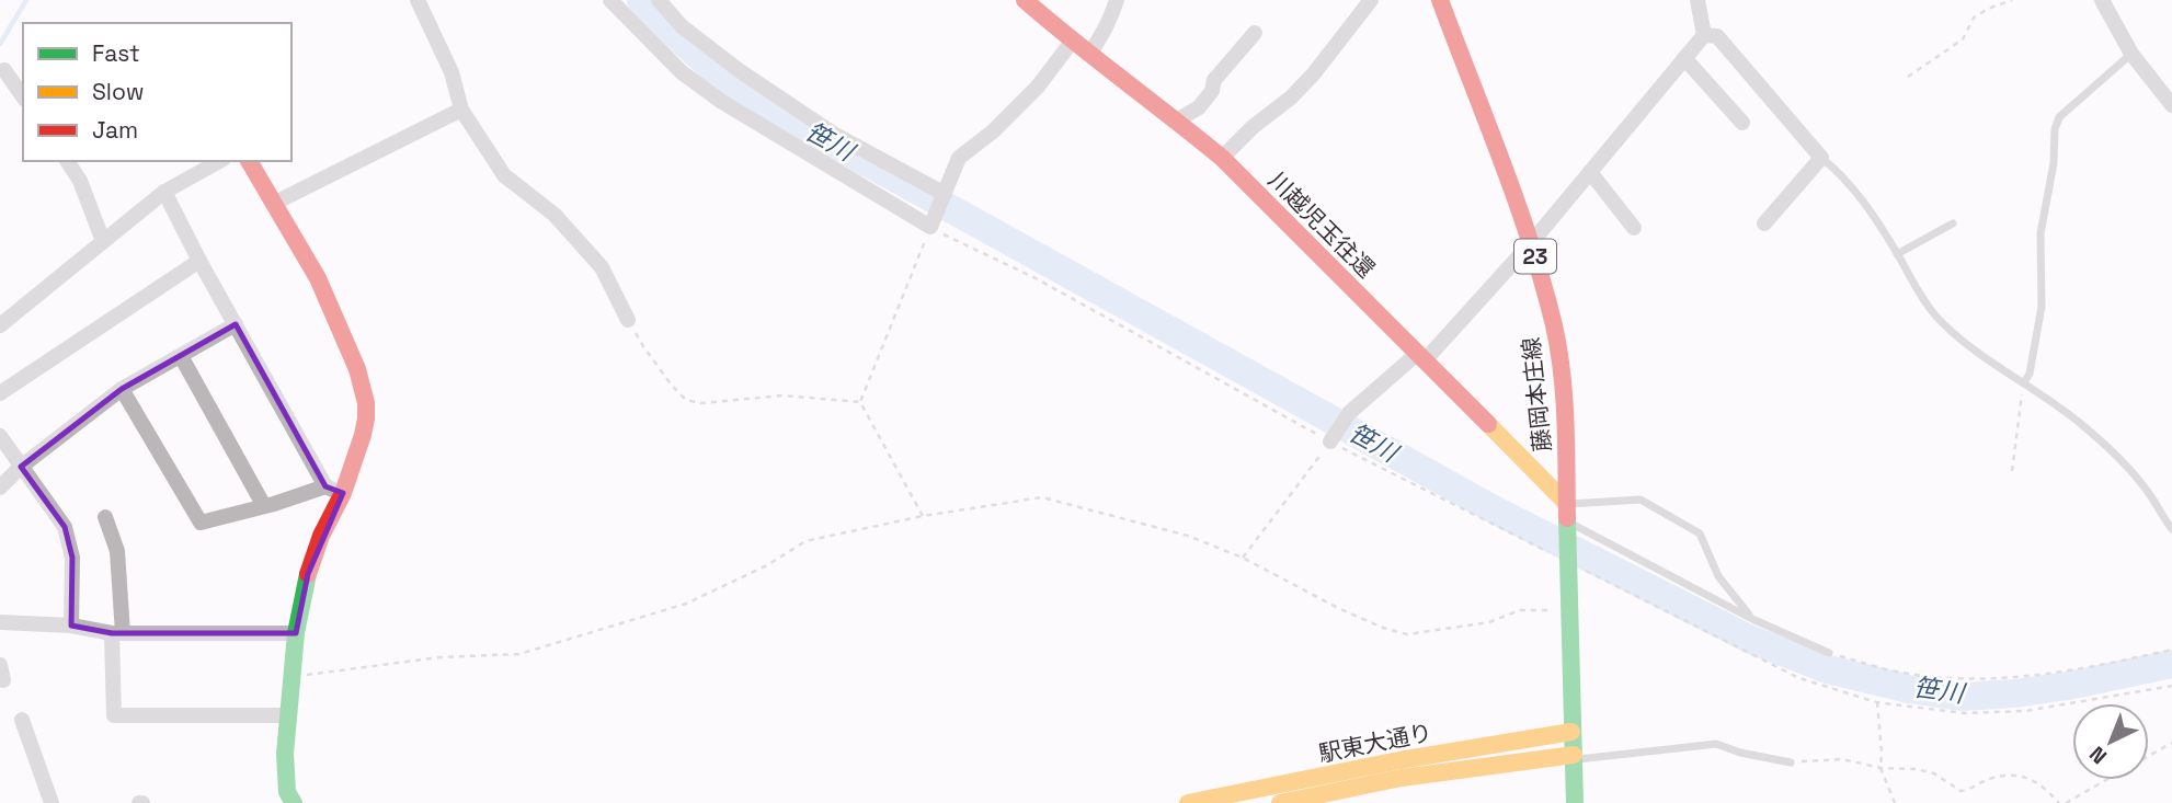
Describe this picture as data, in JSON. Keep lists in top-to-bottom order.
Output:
{
  "streets": {
    "street": [
      "川越児玉往還",
      "23",
      "藤岡本庄線",
      "駅東大通り"
    ]
  },
  "crossings": [
    ["川越児玉往還", "藤岡本庄線"],
    ["藤岡本庄線", "駅東大通り"]
  ],
  "water": ["笹川"],
  "legend": ["Fast", "Slow", "Jam"],
  "north": "bottom left"
}
